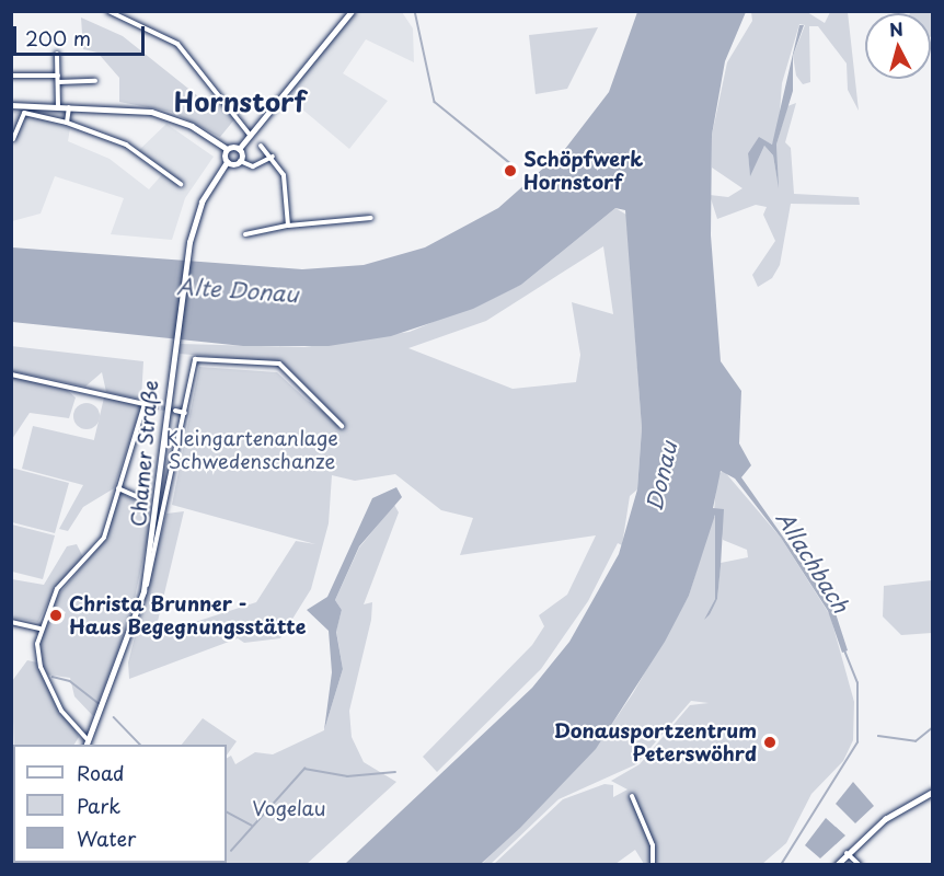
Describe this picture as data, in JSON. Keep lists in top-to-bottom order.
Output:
{
  "streets": {
    "main road": ["Chamer Straße"]
  },
  "districts": ["Hornstorf"],
  "water": ["Alte Donau", "Donau", "Allachbach"],
  "parks": ["Kleingartenanlage Schwedenschanze", "Vogelau"],
  "places": ["Schöpfwerk Hornstorf", "Christa Brunner - Haus Begegnungsstätte", "Donausportzentrum Peterswöhrd"],
  "legend": ["Road", "Park", "Water"],
  "scale_bar": "200 m",
  "north": "top"
}
